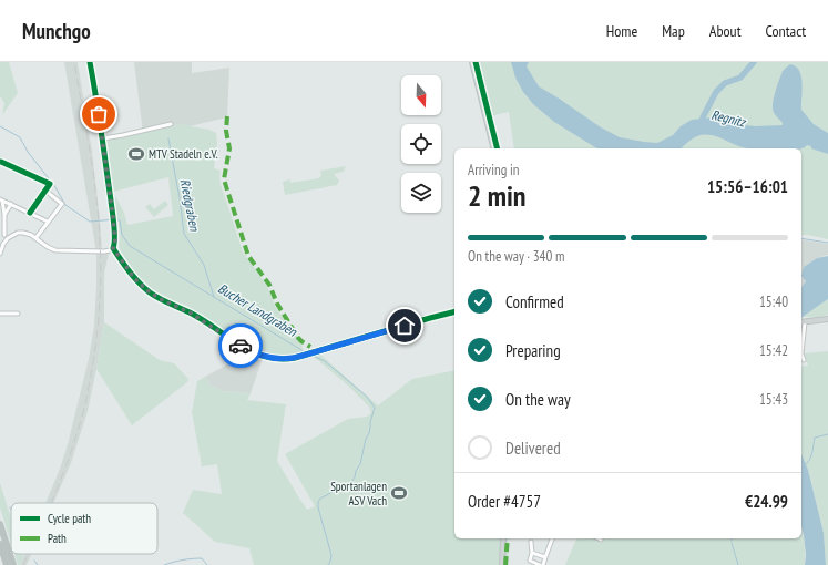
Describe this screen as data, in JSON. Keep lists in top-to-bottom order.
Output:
{
  "water": ["Regnitz", "Riedgraben", "Bucher Landgraben"],
  "places": {
    "sports": ["MTV Stadeln e.V.", "Sportanlagen ASV Vach"]
  },
  "legend": ["Cycle path", "Path"],
  "north": "bottom",
  "page": {
    "header": "Munchgo",
    "nav": [
      "Home",
      "Map",
      "About",
      "Contact"
    ],
    "heading": ["2 min", "Arriving in", "15:56–16:01"],
    "panel": ["Order #4757", "€24.99"],
    "bar": "On the way · 340 m",
    "list": [
      ["Confirmed", "15:40"],
      ["Preparing", "15:42"],
      ["On the way", "15:43"],
      "Delivered"
    ]
  }
}
